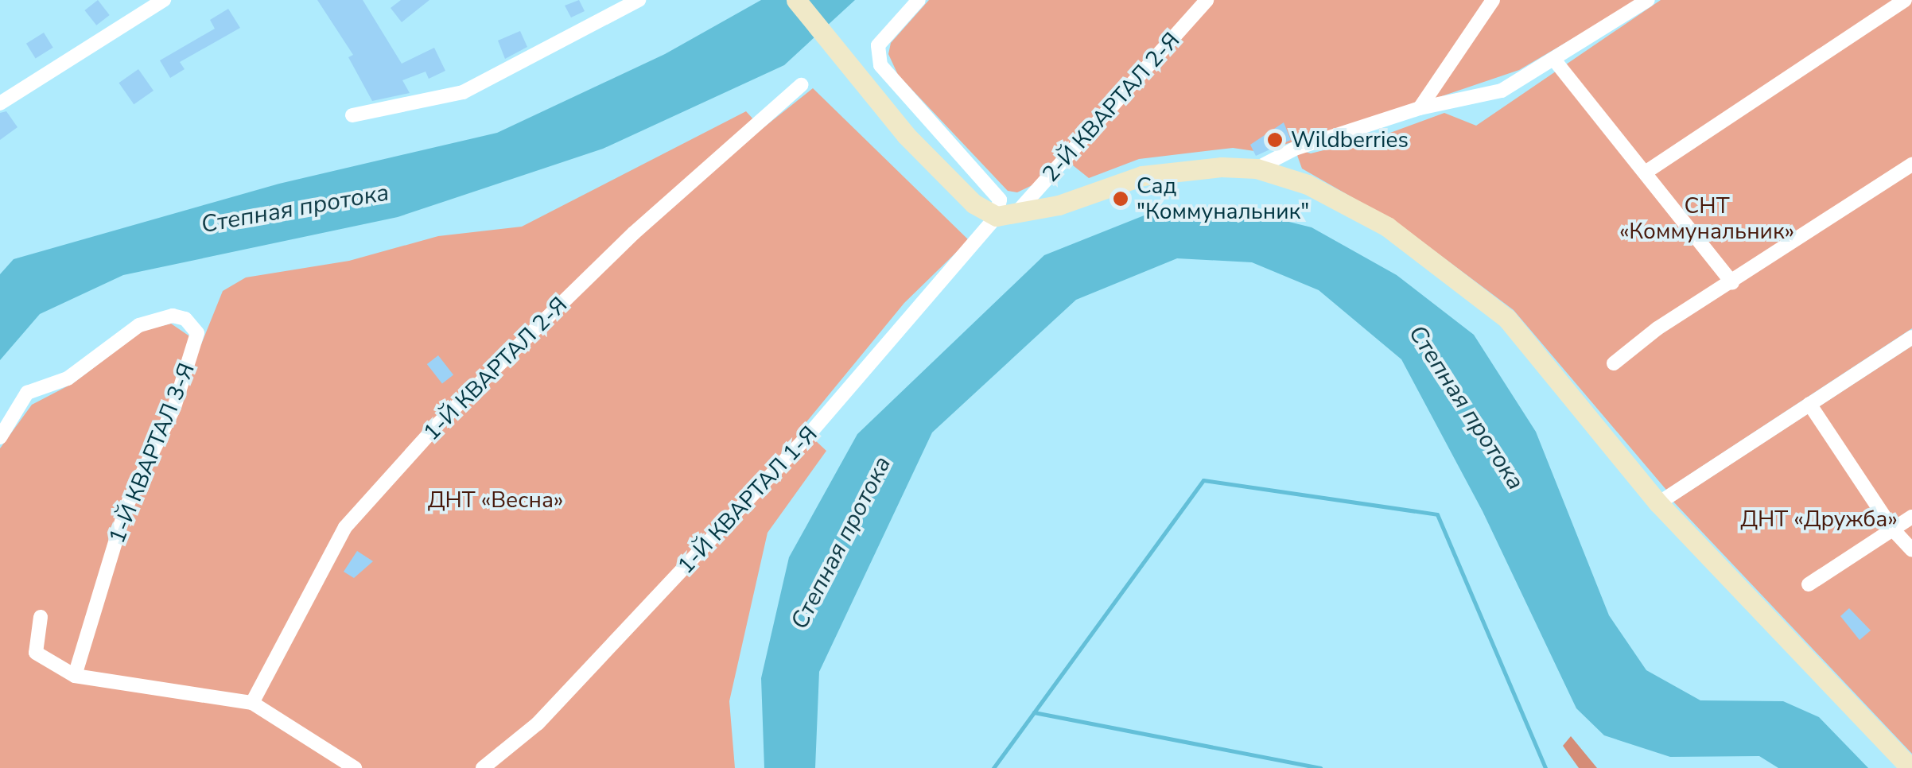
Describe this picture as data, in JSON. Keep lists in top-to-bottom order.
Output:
{
  "streets": {
    "street": [
      "2-Й КВАРТАЛ 2-Я",
      "1-Й КВАРТАЛ 2-Я",
      "1-Й КВАРТАЛ 3-Я",
      "1-Й КВАРТАЛ 1-Я"
    ]
  },
  "crossings": [
    ["2-Й КВАРТАЛ 2-Я", "1-Й КВАРТАЛ 1-Я"]
  ],
  "water": ["Степная протока"],
  "parks": ["СНТ «Коммунальник»", "ДНТ «Весна»", "ДНТ «Дружба»"],
  "places": ["Wildberries", "Сад \"Коммунальник\""]
}
